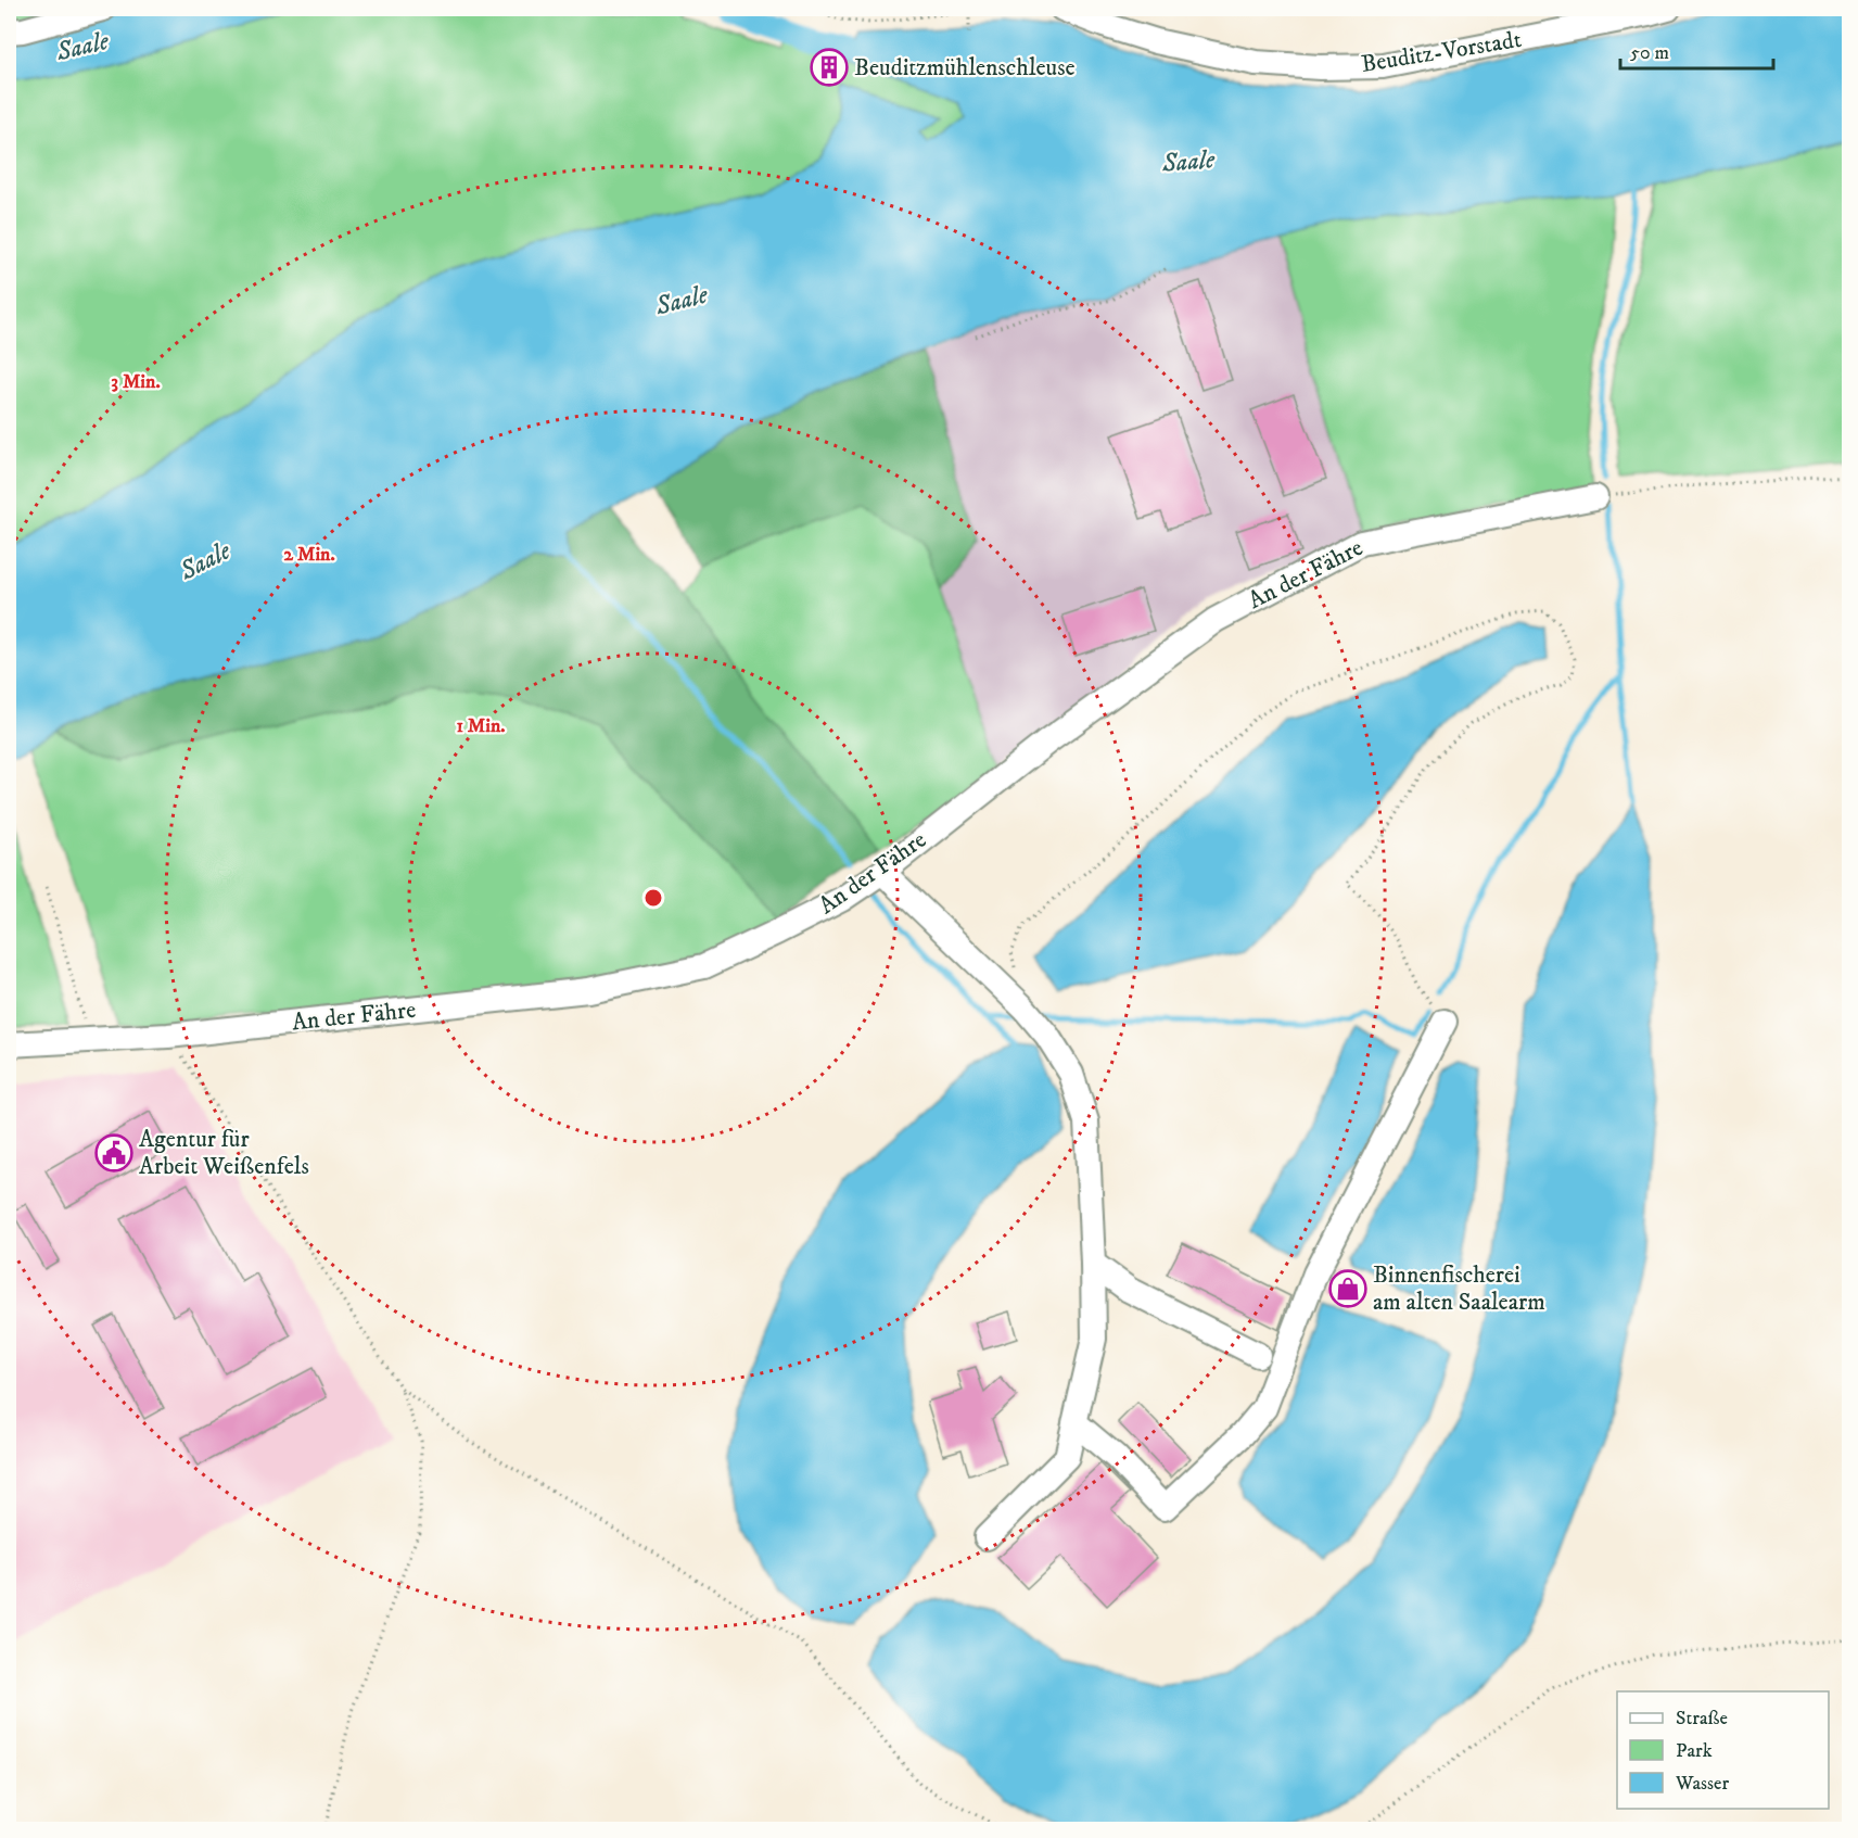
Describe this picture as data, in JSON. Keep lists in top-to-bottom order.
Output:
{
  "streets": {
    "street": ["Beuditz-Vorstadt", "An der Fähre"]
  },
  "water": ["Saale"],
  "places": {
    "building": ["Beuditzmühlenschleuse"],
    "public building": ["Agentur für Arbeit Weißenfels"],
    "shop": ["Binnenfischerei am alten Saalearm"]
  },
  "legend": ["Straße", "Park", "Wasser"],
  "scale_bar": "50 m",
  "rings": ["3 Min.", "2 Min.", "1 Min."]
}
